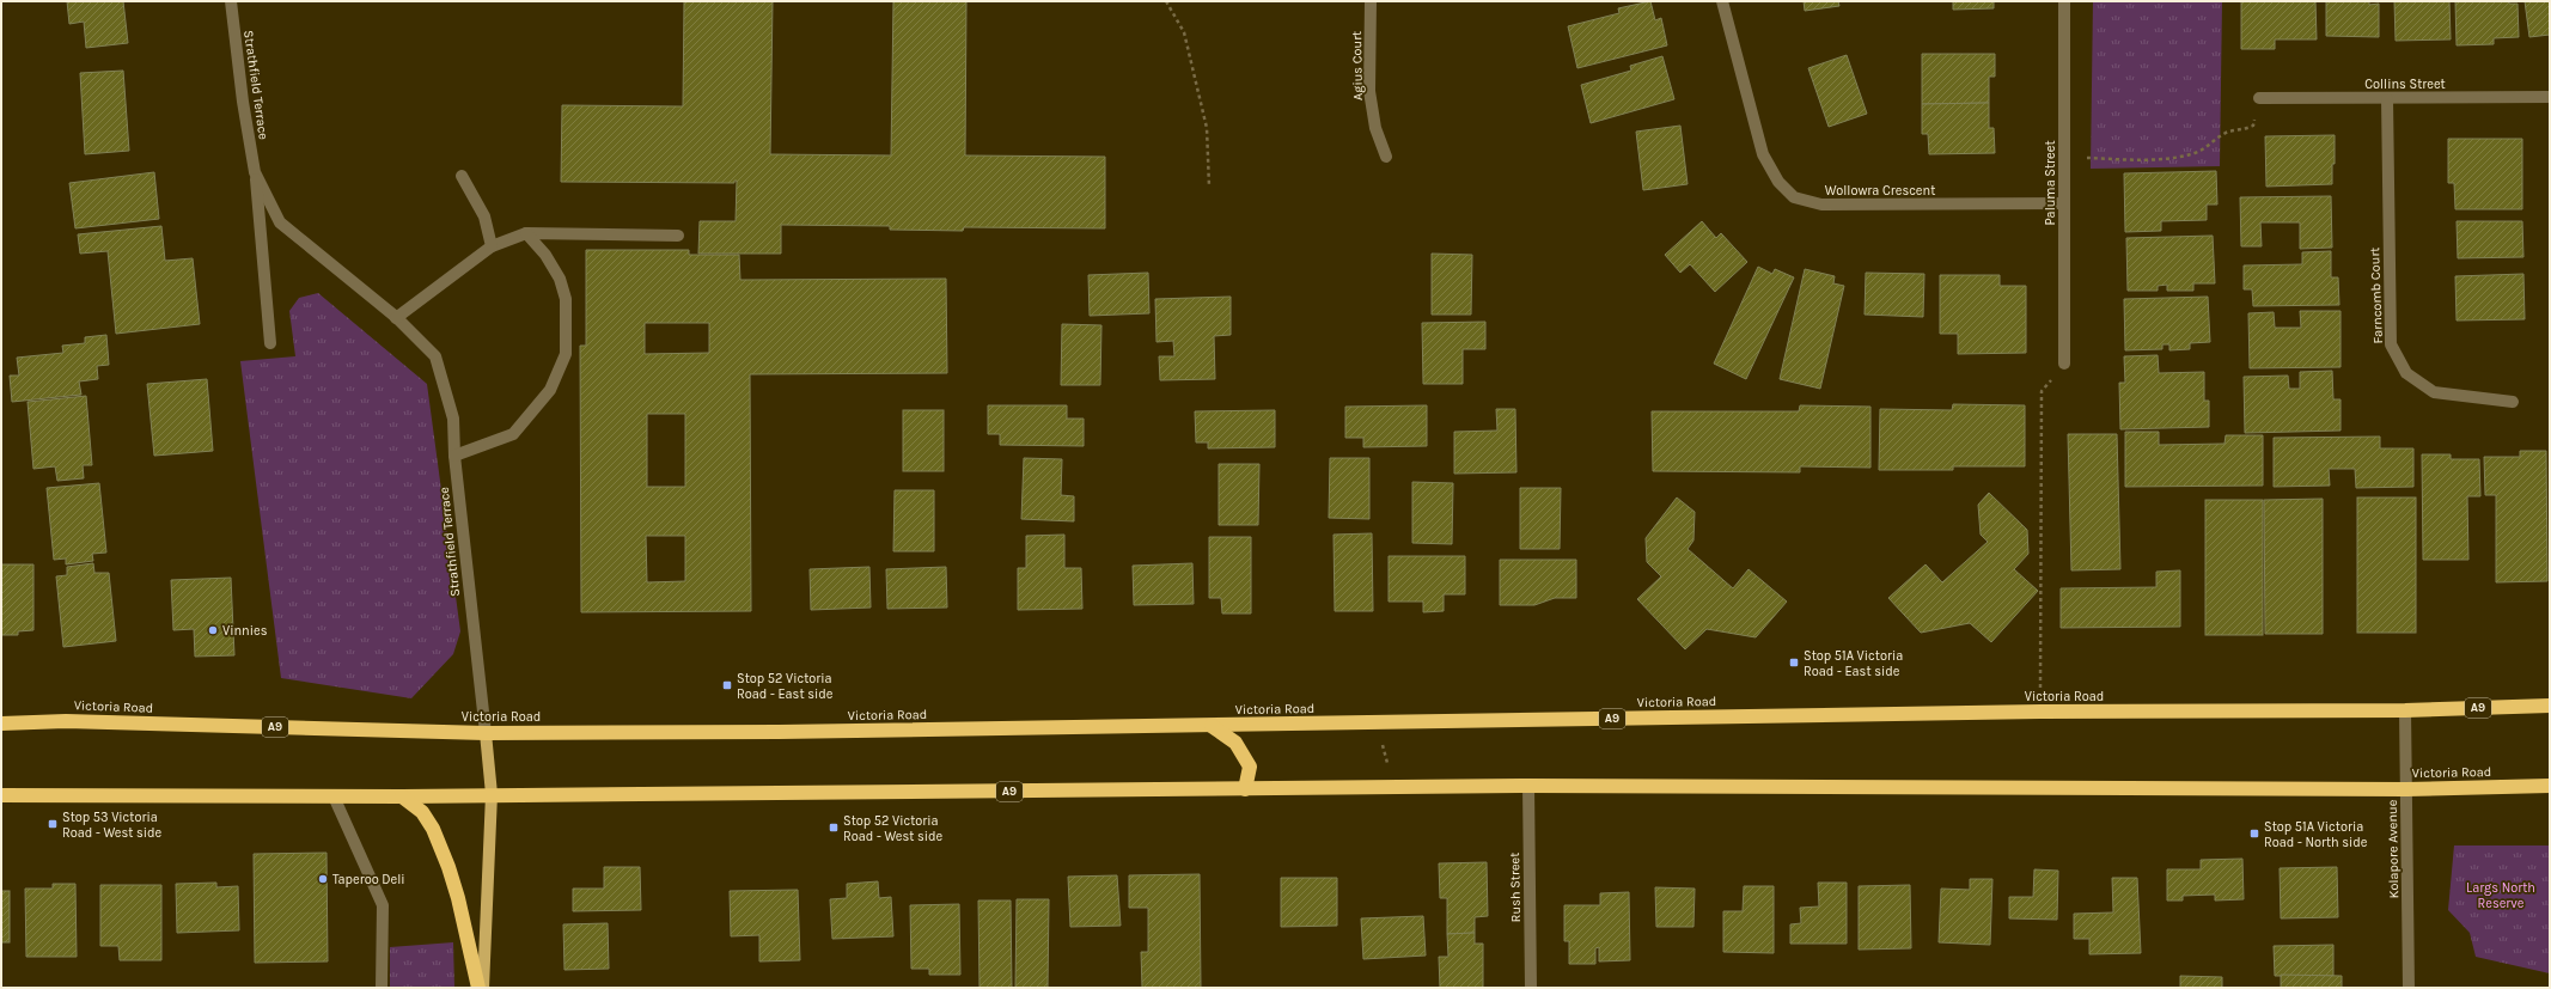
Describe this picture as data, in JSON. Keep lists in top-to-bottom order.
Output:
{
  "streets": {
    "highway": ["Victoria Road", "A9"],
    "main road": ["Strathfield Terrace"],
    "street": [
      "Agius Court",
      "Collins Street",
      "Paluma Street",
      "Wollowra Crescent",
      "Farncomb Court",
      "Kolapore Avenue",
      "Rush Street"
    ]
  },
  "crossings": [
    ["Collins Street", "Farncomb Court"],
    ["Strathfield Terrace", "Victoria Road"],
    ["Paluma Street", "Wollowra Crescent"],
    ["Victoria Road", "Kolapore Avenue"],
    ["Victoria Road", "Rush Street"]
  ],
  "parks": ["Largs North Reserve"],
  "places": {
    "other": ["Vinnies", "Taperoo Deli"],
    "transit": [
      "Stop 51A Victoria Road - East side",
      "Stop 52 Victoria Road - East side",
      "Stop 53 Victoria Road - West side",
      "Stop 52 Victoria Road - West side",
      "Stop 51A Victoria Road - North side"
    ]
  }
}
